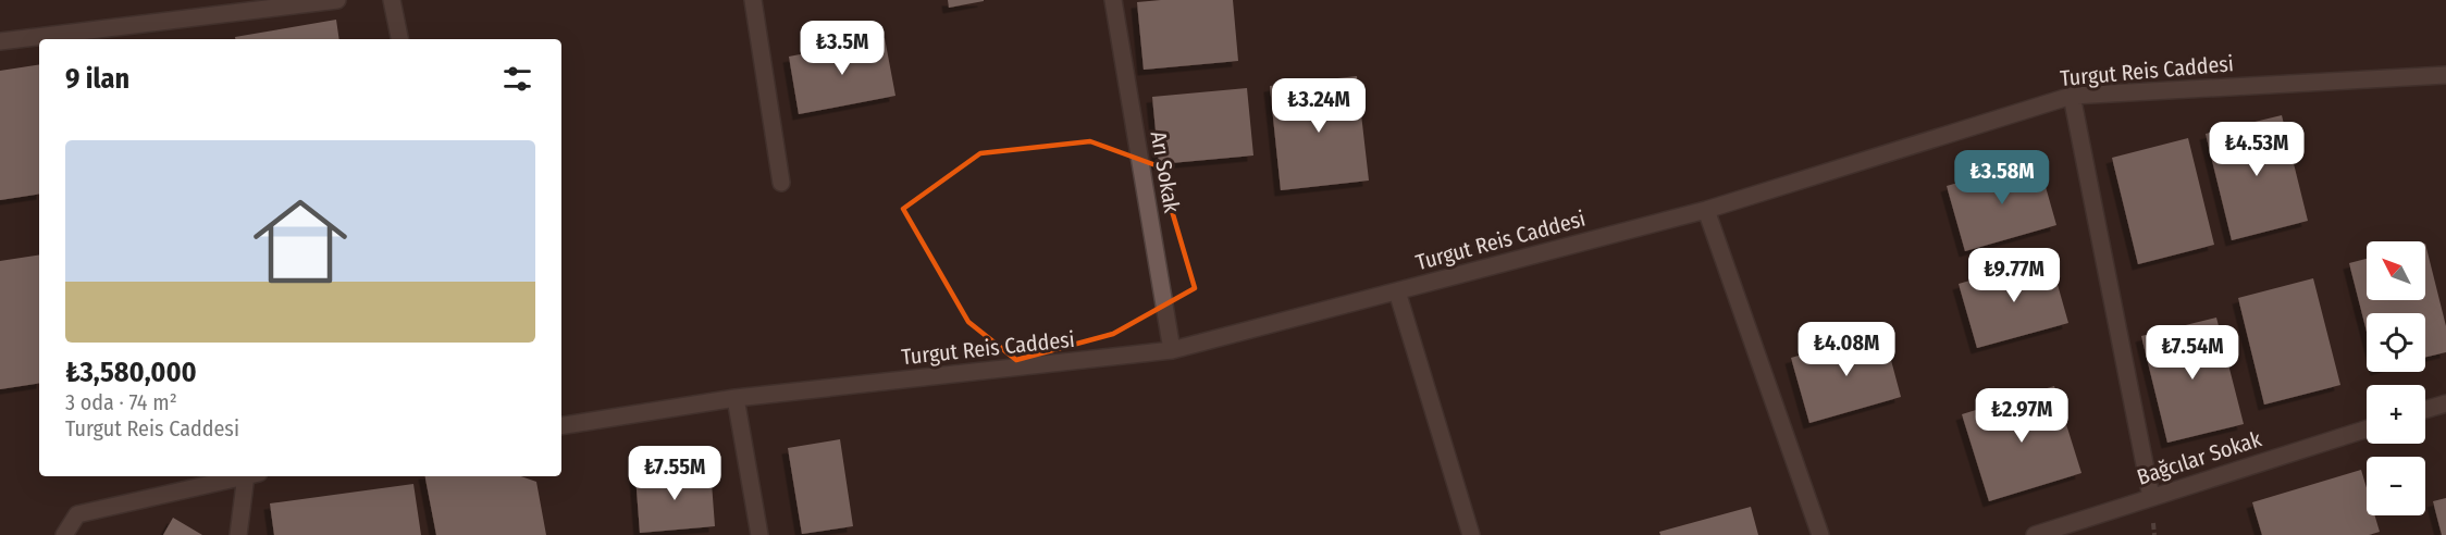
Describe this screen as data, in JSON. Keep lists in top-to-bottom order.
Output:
{
  "streets": {
    "street": ["Turgut Reis Caddesi", "Arı Sokak", "Bağcılar Sokak"]
  },
  "crossings": [
    ["Turgut Reis Caddesi", "Arı Sokak"]
  ],
  "north": "top left",
  "page": {
    "price": [
      "₺3.5M",
      "₺3.24M",
      "₺4.53M",
      "₺3.58M",
      "₺9.77M",
      "₺4.08M",
      "₺7.54M",
      "₺2.97M",
      "₺7.55M"
    ],
    "heading": "9 ilan",
    "list": [
      {
        "name": "₺3,580,000",
        "note": "3 oda · 74 m² · Turgut Reis Caddesi"
      }
    ],
    "map_buttons": ["+", "−"]
  }
}
